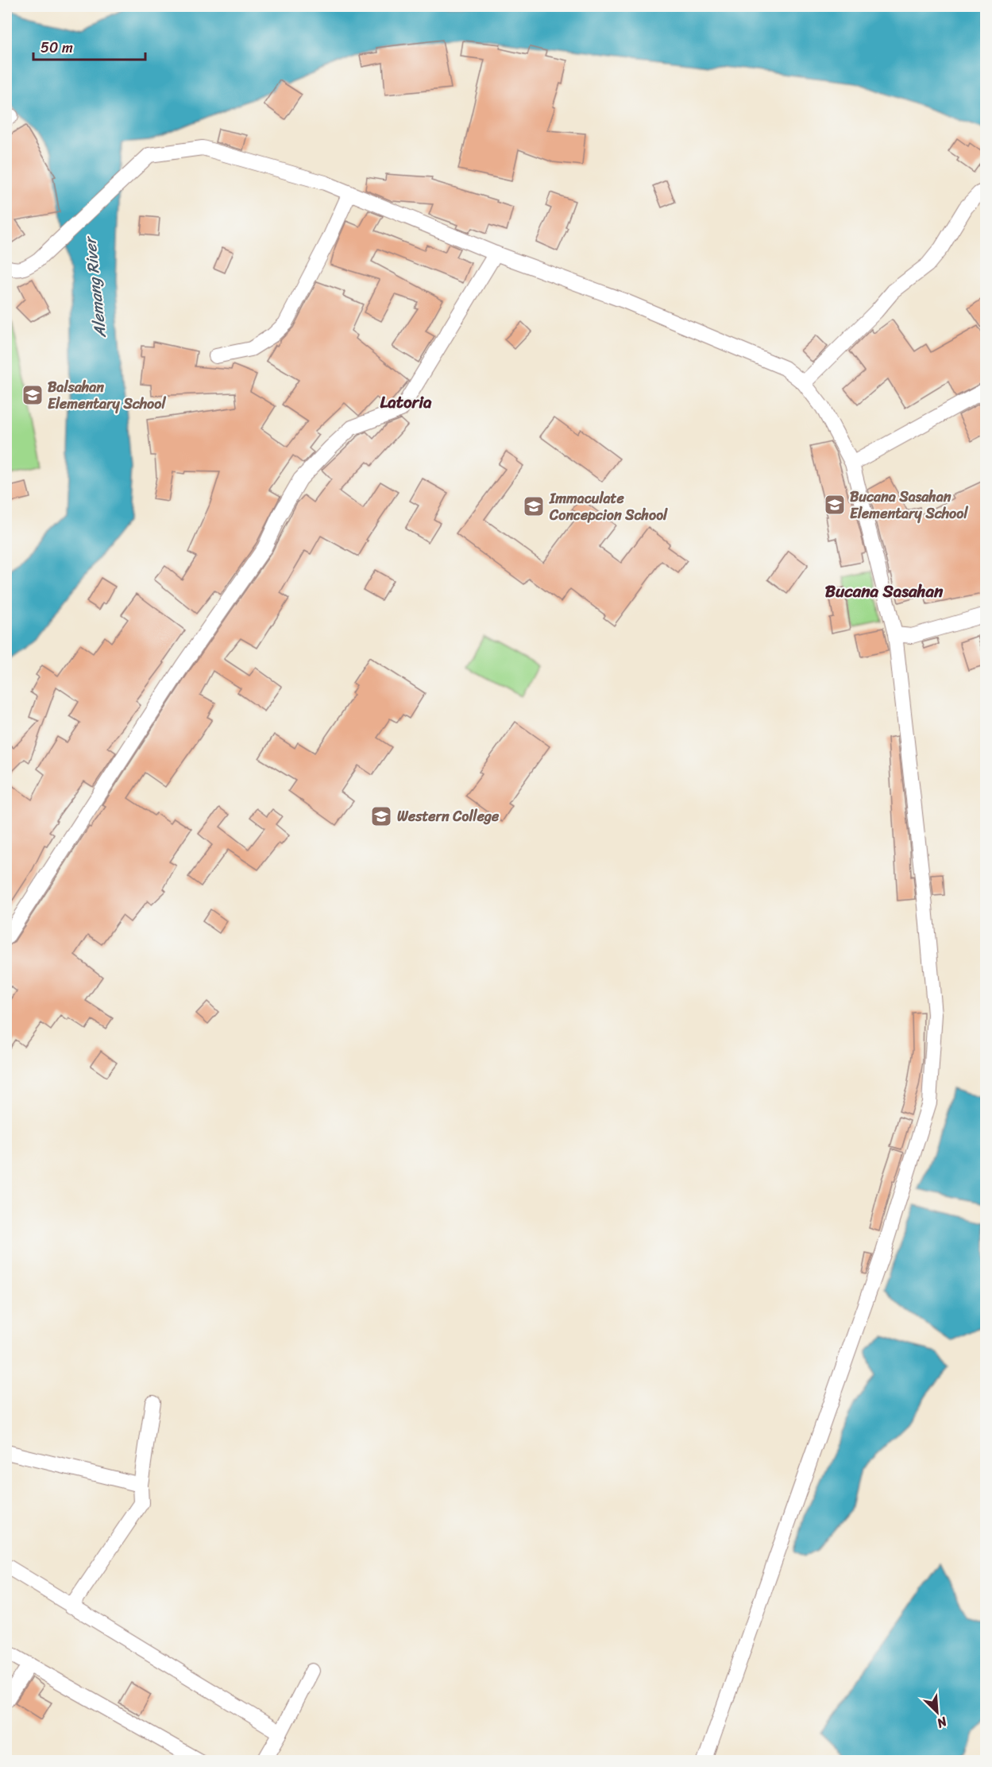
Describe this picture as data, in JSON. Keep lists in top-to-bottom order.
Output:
{
  "districts": ["Latoria", "Bucana Sasahan"],
  "water": ["Alemang River"],
  "places": {
    "school or university": [
      "Balsahan Elementary School",
      "Bucana Sasahan Elementary School",
      "Immaculate Concepcion School",
      "Western College"
    ]
  },
  "scale_bar": "50 m",
  "north": "bottom right"
}
